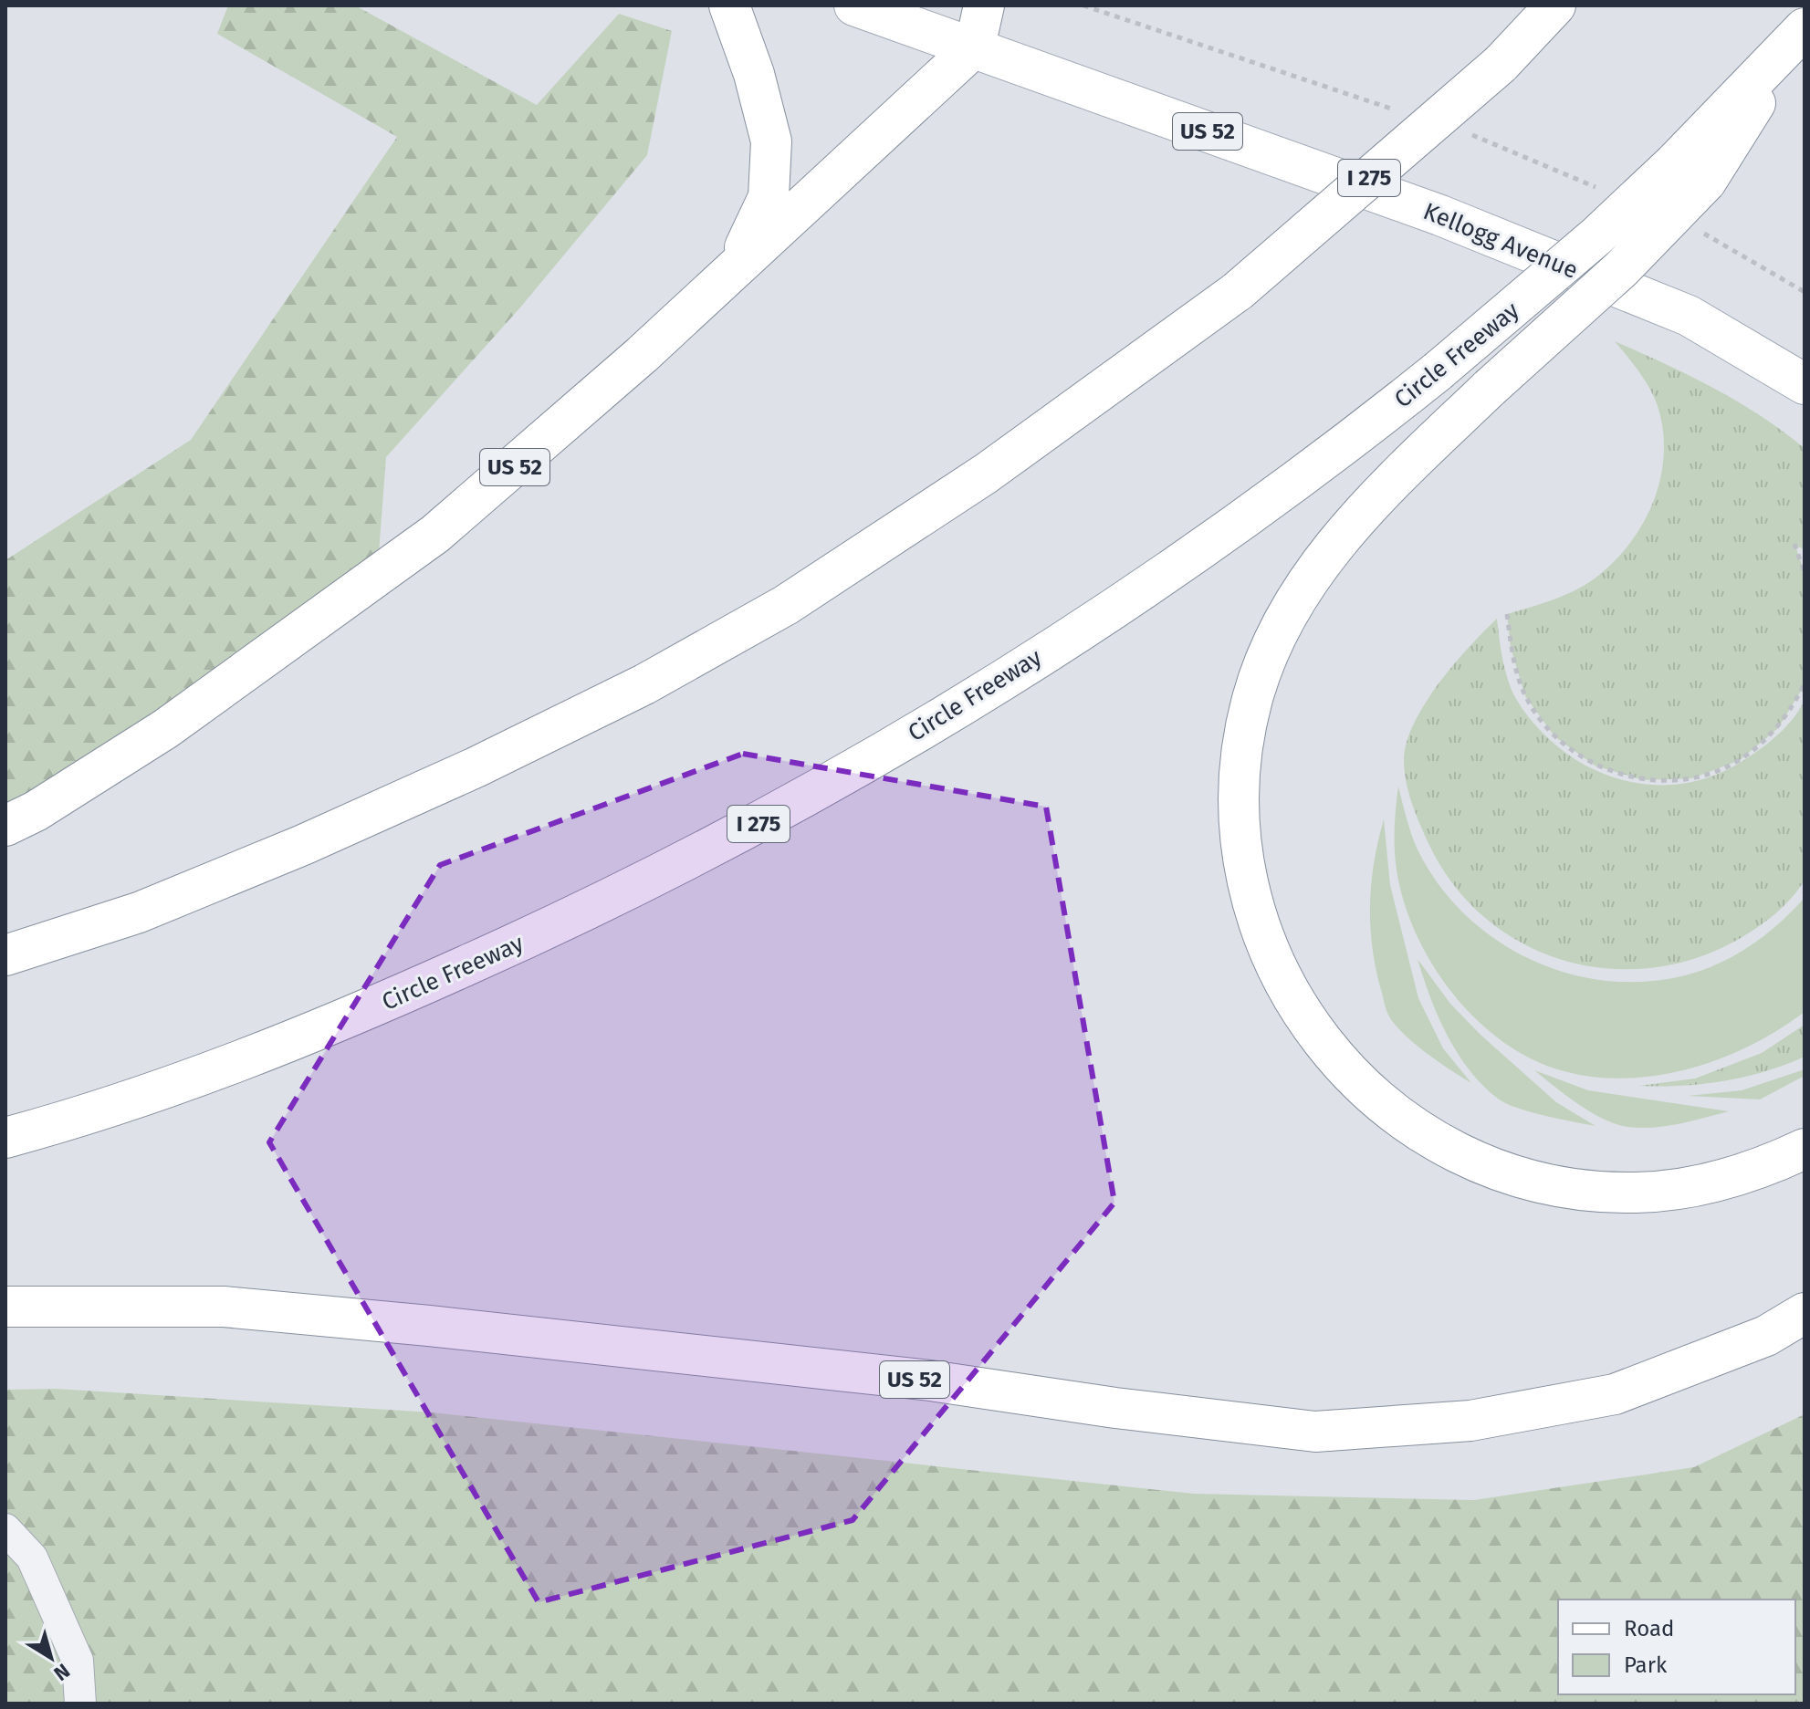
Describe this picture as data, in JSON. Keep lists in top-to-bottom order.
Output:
{
  "streets": {
    "main road": [
      "US 52",
      "I 275",
      "Kellogg Avenue",
      "Circle Freeway"
    ]
  },
  "crossings": [
    ["US 52", "Kellogg Avenue"]
  ],
  "legend": ["Road", "Park"],
  "north": "bottom right"
}
